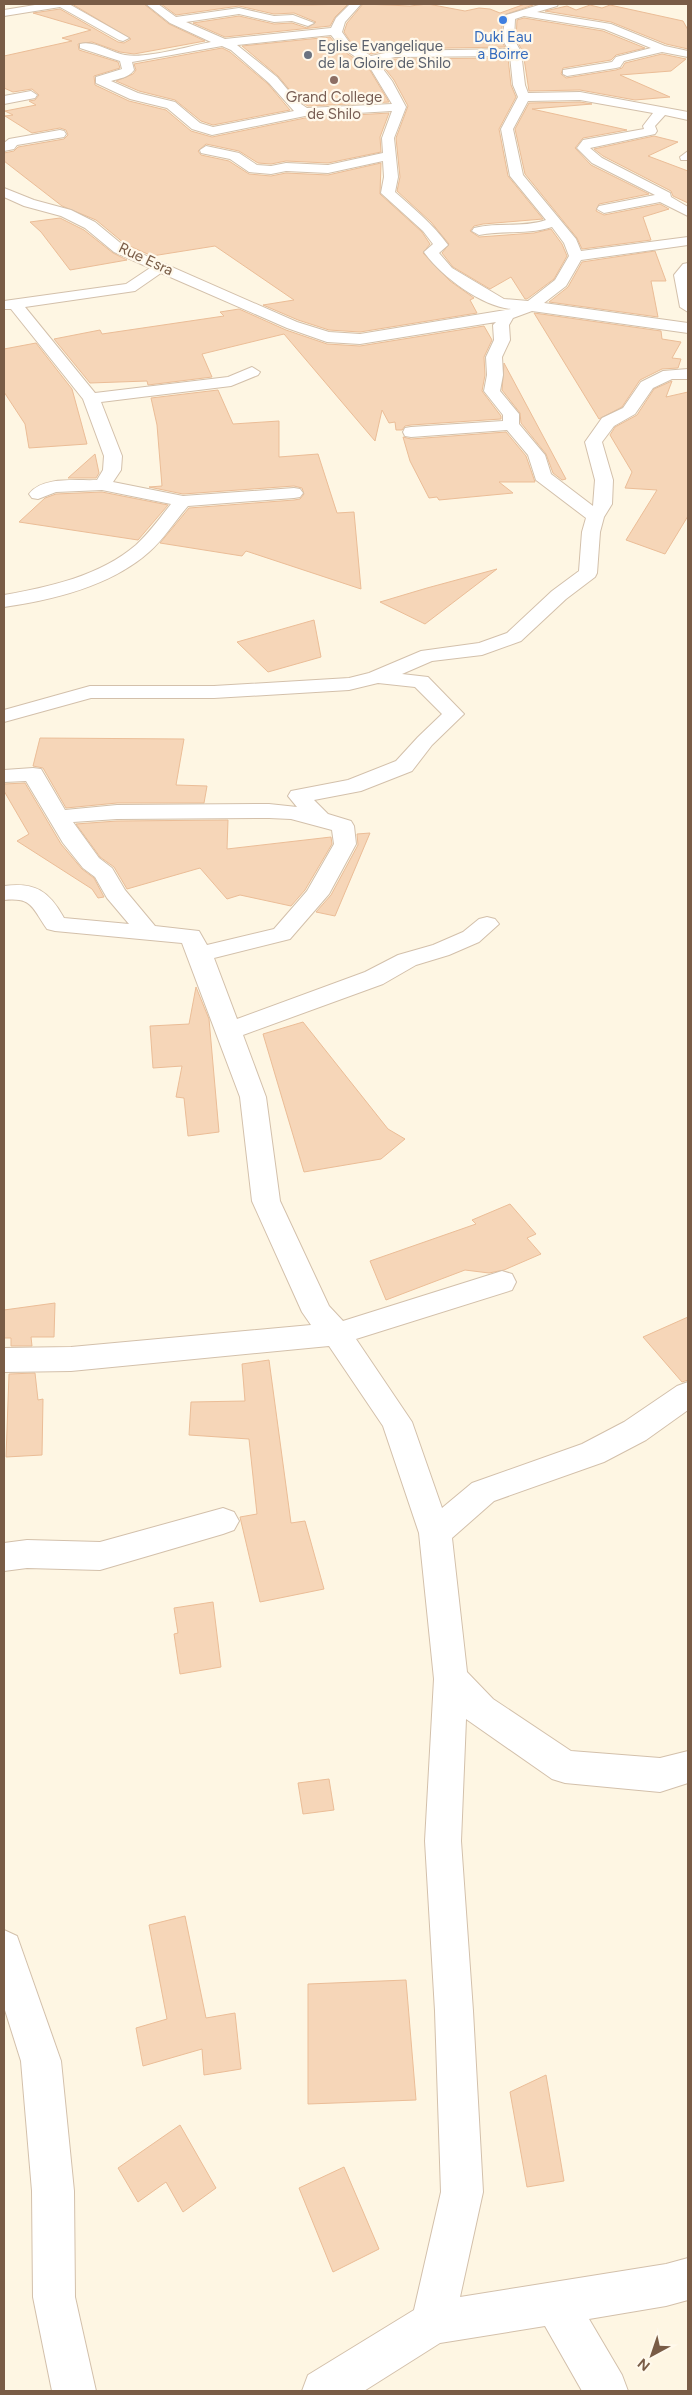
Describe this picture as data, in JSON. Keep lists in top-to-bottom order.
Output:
{
  "streets": {
    "street": ["Rue Esra"]
  },
  "places": ["Duki Eau a Boirre", "Eglise Evangelique de la Gloire de Shilo", "Grand College de Shilo"],
  "north": "bottom left"
}
